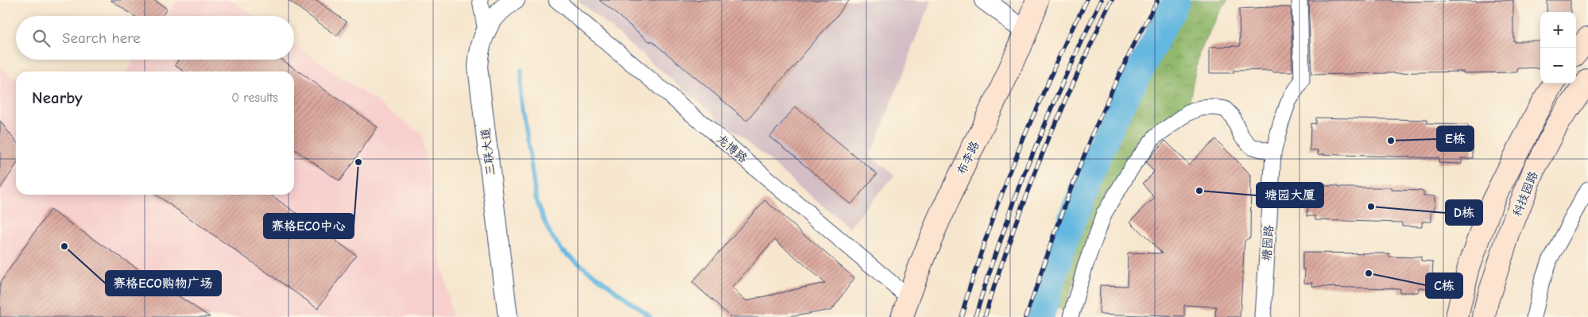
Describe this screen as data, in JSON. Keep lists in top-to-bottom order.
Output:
{
  "streets": {
    "main road": ["布李路", "科技园路"],
    "street": ["龙博路", "三联大道", "塘园路"]
  },
  "crossings": [
    ["龙博路", "布李路"]
  ],
  "places": [
    "E栋",
    "赛格ECO中心",
    "塘园大厦",
    "D栋",
    "赛格ECO购物广场",
    "C栋"
  ],
  "page": {
    "map_buttons": ["+", "−"],
    "search": "Search here",
    "heading": ["Nearby", "0 results"]
  }
}
